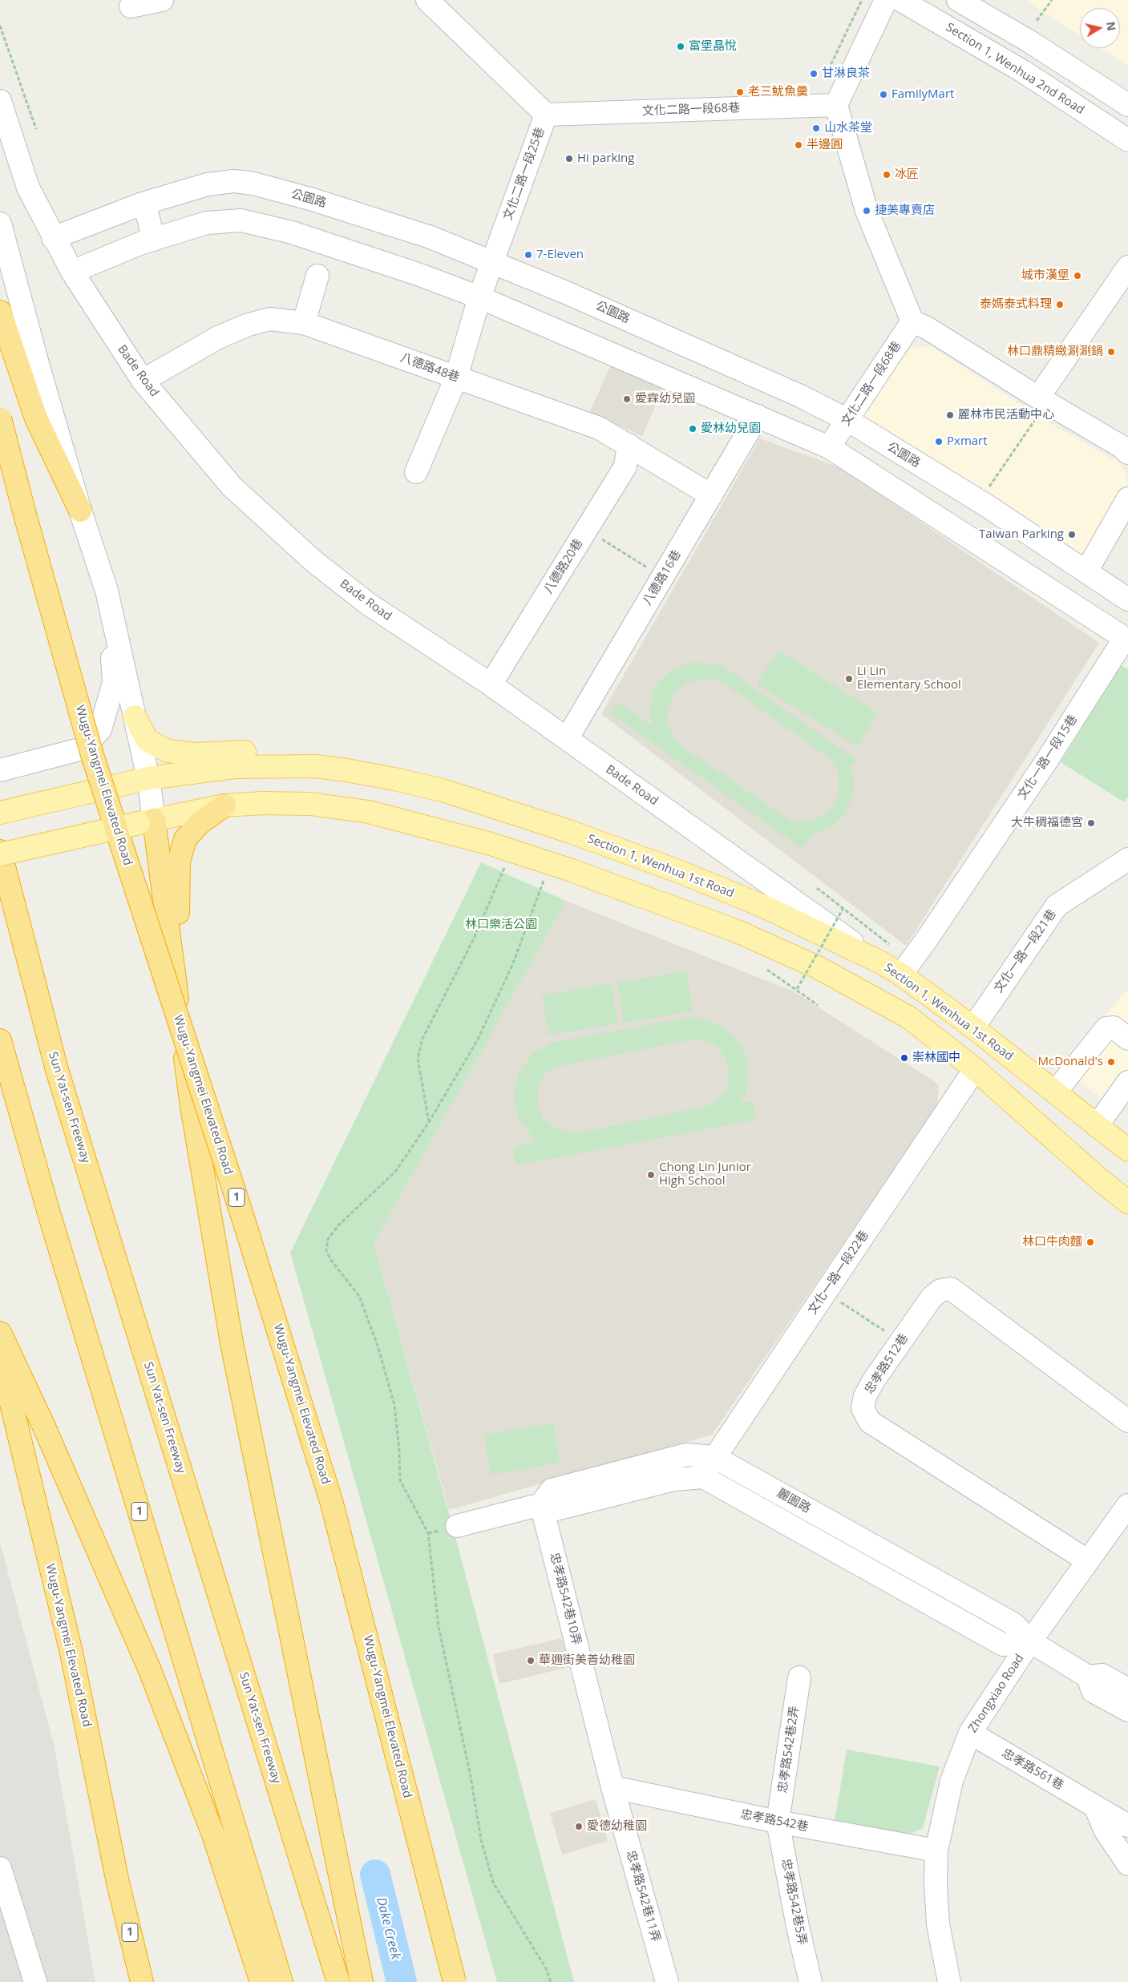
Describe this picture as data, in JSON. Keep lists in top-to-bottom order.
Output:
{
  "streets": {
    "highway": ["Wugu-Yangmei Elevated Road", "Sun Yat-sen Freeway", "1"],
    "main road": ["Section 1, Wenhua 1st Road"],
    "street": [
      "Section 1, Wenhua 2nd Road",
      "文化二路一段68巷",
      "文化二路一段25巷",
      "公園路",
      "八德路48巷",
      "Bade Road",
      "八德路20巷",
      "八德路16巷",
      "文化一路一段15巷",
      "文化一路一段21巷",
      "文化一路一段22巷",
      "忠孝路512巷",
      "麗園路",
      "忠孝路542巷10弄",
      "Zhongxiao Road",
      "忠孝路542巷2弄",
      "忠孝路561巷",
      "忠孝路542巷",
      "忠孝路542巷11弄",
      "忠孝路542巷5弄"
    ]
  },
  "crossings": [
    ["文化二路一段68巷", "文化二路一段25巷"],
    ["文化二路一段68巷", "公園路"],
    ["文化二路一段25巷", "公園路"],
    ["文化二路一段25巷", "八德路48巷"],
    ["公園路", "Bade Road"],
    ["八德路48巷", "Bade Road"],
    ["八德路48巷", "八德路20巷"],
    ["八德路48巷", "八德路16巷"],
    ["Bade Road", "八德路20巷"],
    ["Bade Road", "八德路16巷"],
    ["Bade Road", "Section 1, Wenhua 1st Road"],
    ["文化一路一段15巷", "Section 1, Wenhua 1st Road"],
    ["Section 1, Wenhua 1st Road", "文化一路一段21巷"],
    ["文化一路一段22巷", "麗園路"],
    ["忠孝路512巷", "Zhongxiao Road"],
    ["麗園路", "忠孝路542巷10弄"],
    ["麗園路", "Zhongxiao Road"],
    ["忠孝路542巷10弄", "忠孝路542巷"],
    ["忠孝路542巷10弄", "忠孝路542巷11弄"],
    ["Zhongxiao Road", "忠孝路561巷"],
    ["Zhongxiao Road", "忠孝路542巷"],
    ["忠孝路542巷2弄", "忠孝路542巷"],
    ["忠孝路542巷2弄", "忠孝路542巷5弄"],
    ["忠孝路542巷", "忠孝路542巷11弄"],
    ["忠孝路542巷", "忠孝路542巷5弄"]
  ],
  "water": ["Dake Creek"],
  "parks": ["林口樂活公園"],
  "places": [
    "富堡晶悅",
    "甘淋良茶",
    "老三魷魚羹",
    "FamilyMart",
    "山水茶堂",
    "半邊圓",
    "Hi parking",
    "冰匠",
    "捷美專賣店",
    "7-Eleven",
    "城市漢堡",
    "泰媽泰式料理",
    "林口鼎精緻涮涮鍋",
    "愛霖幼兒園",
    "麗林市民活動中心",
    "愛林幼兒園",
    "Pxmart",
    "Taiwan Parking",
    "Li Lin Elementary School",
    "大牛稠福德宮",
    "崇林國中",
    "McDonald's",
    "Chong Lin Junior High School",
    "林口牛肉麵",
    "華邇街美善幼稚園",
    "愛德幼稚園"
  ],
  "north": "right"
}
